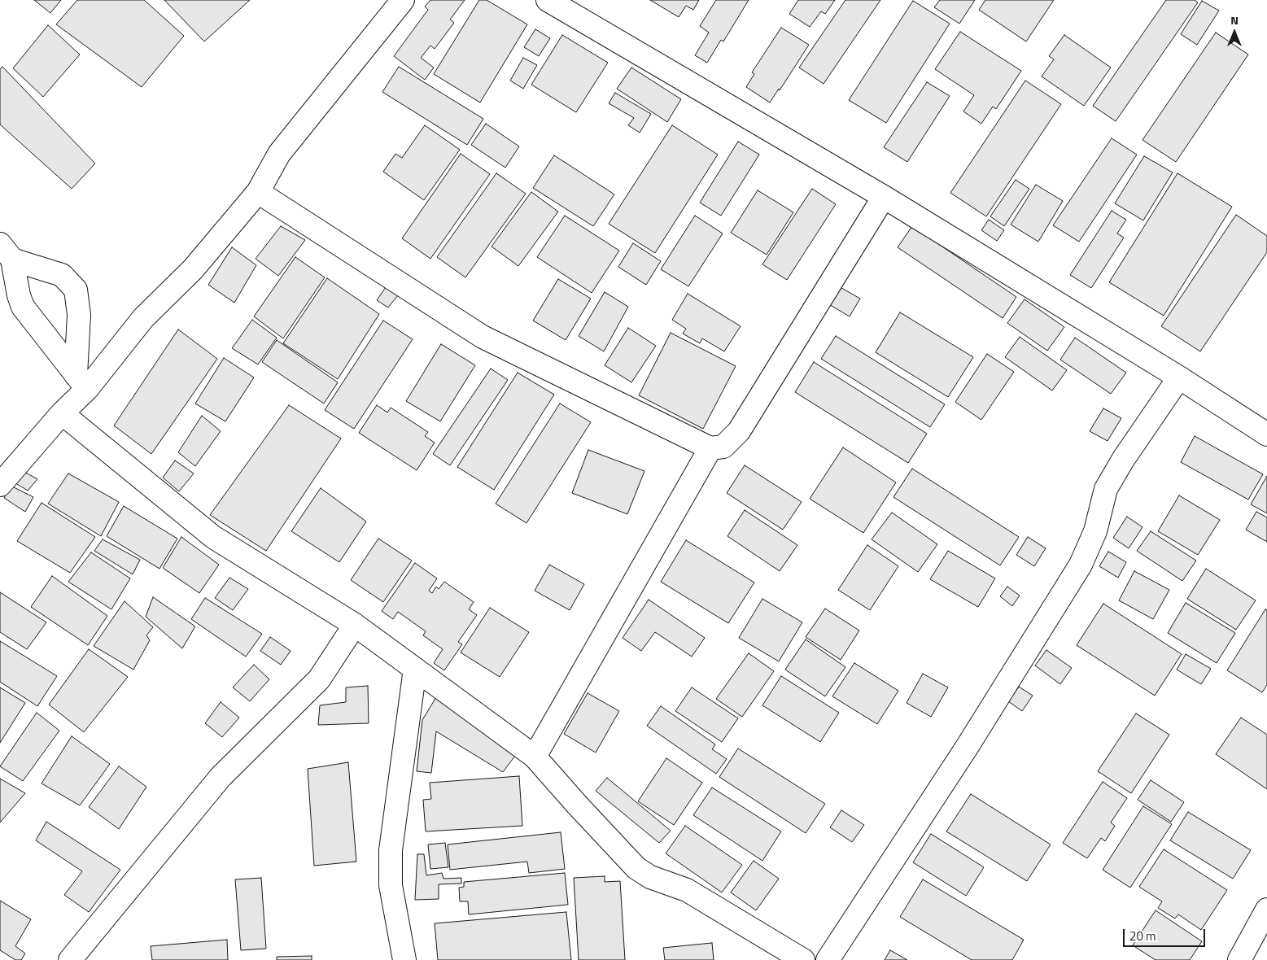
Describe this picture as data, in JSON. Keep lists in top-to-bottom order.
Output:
{
  "scale_bar": "20 m",
  "north": "top"
}
